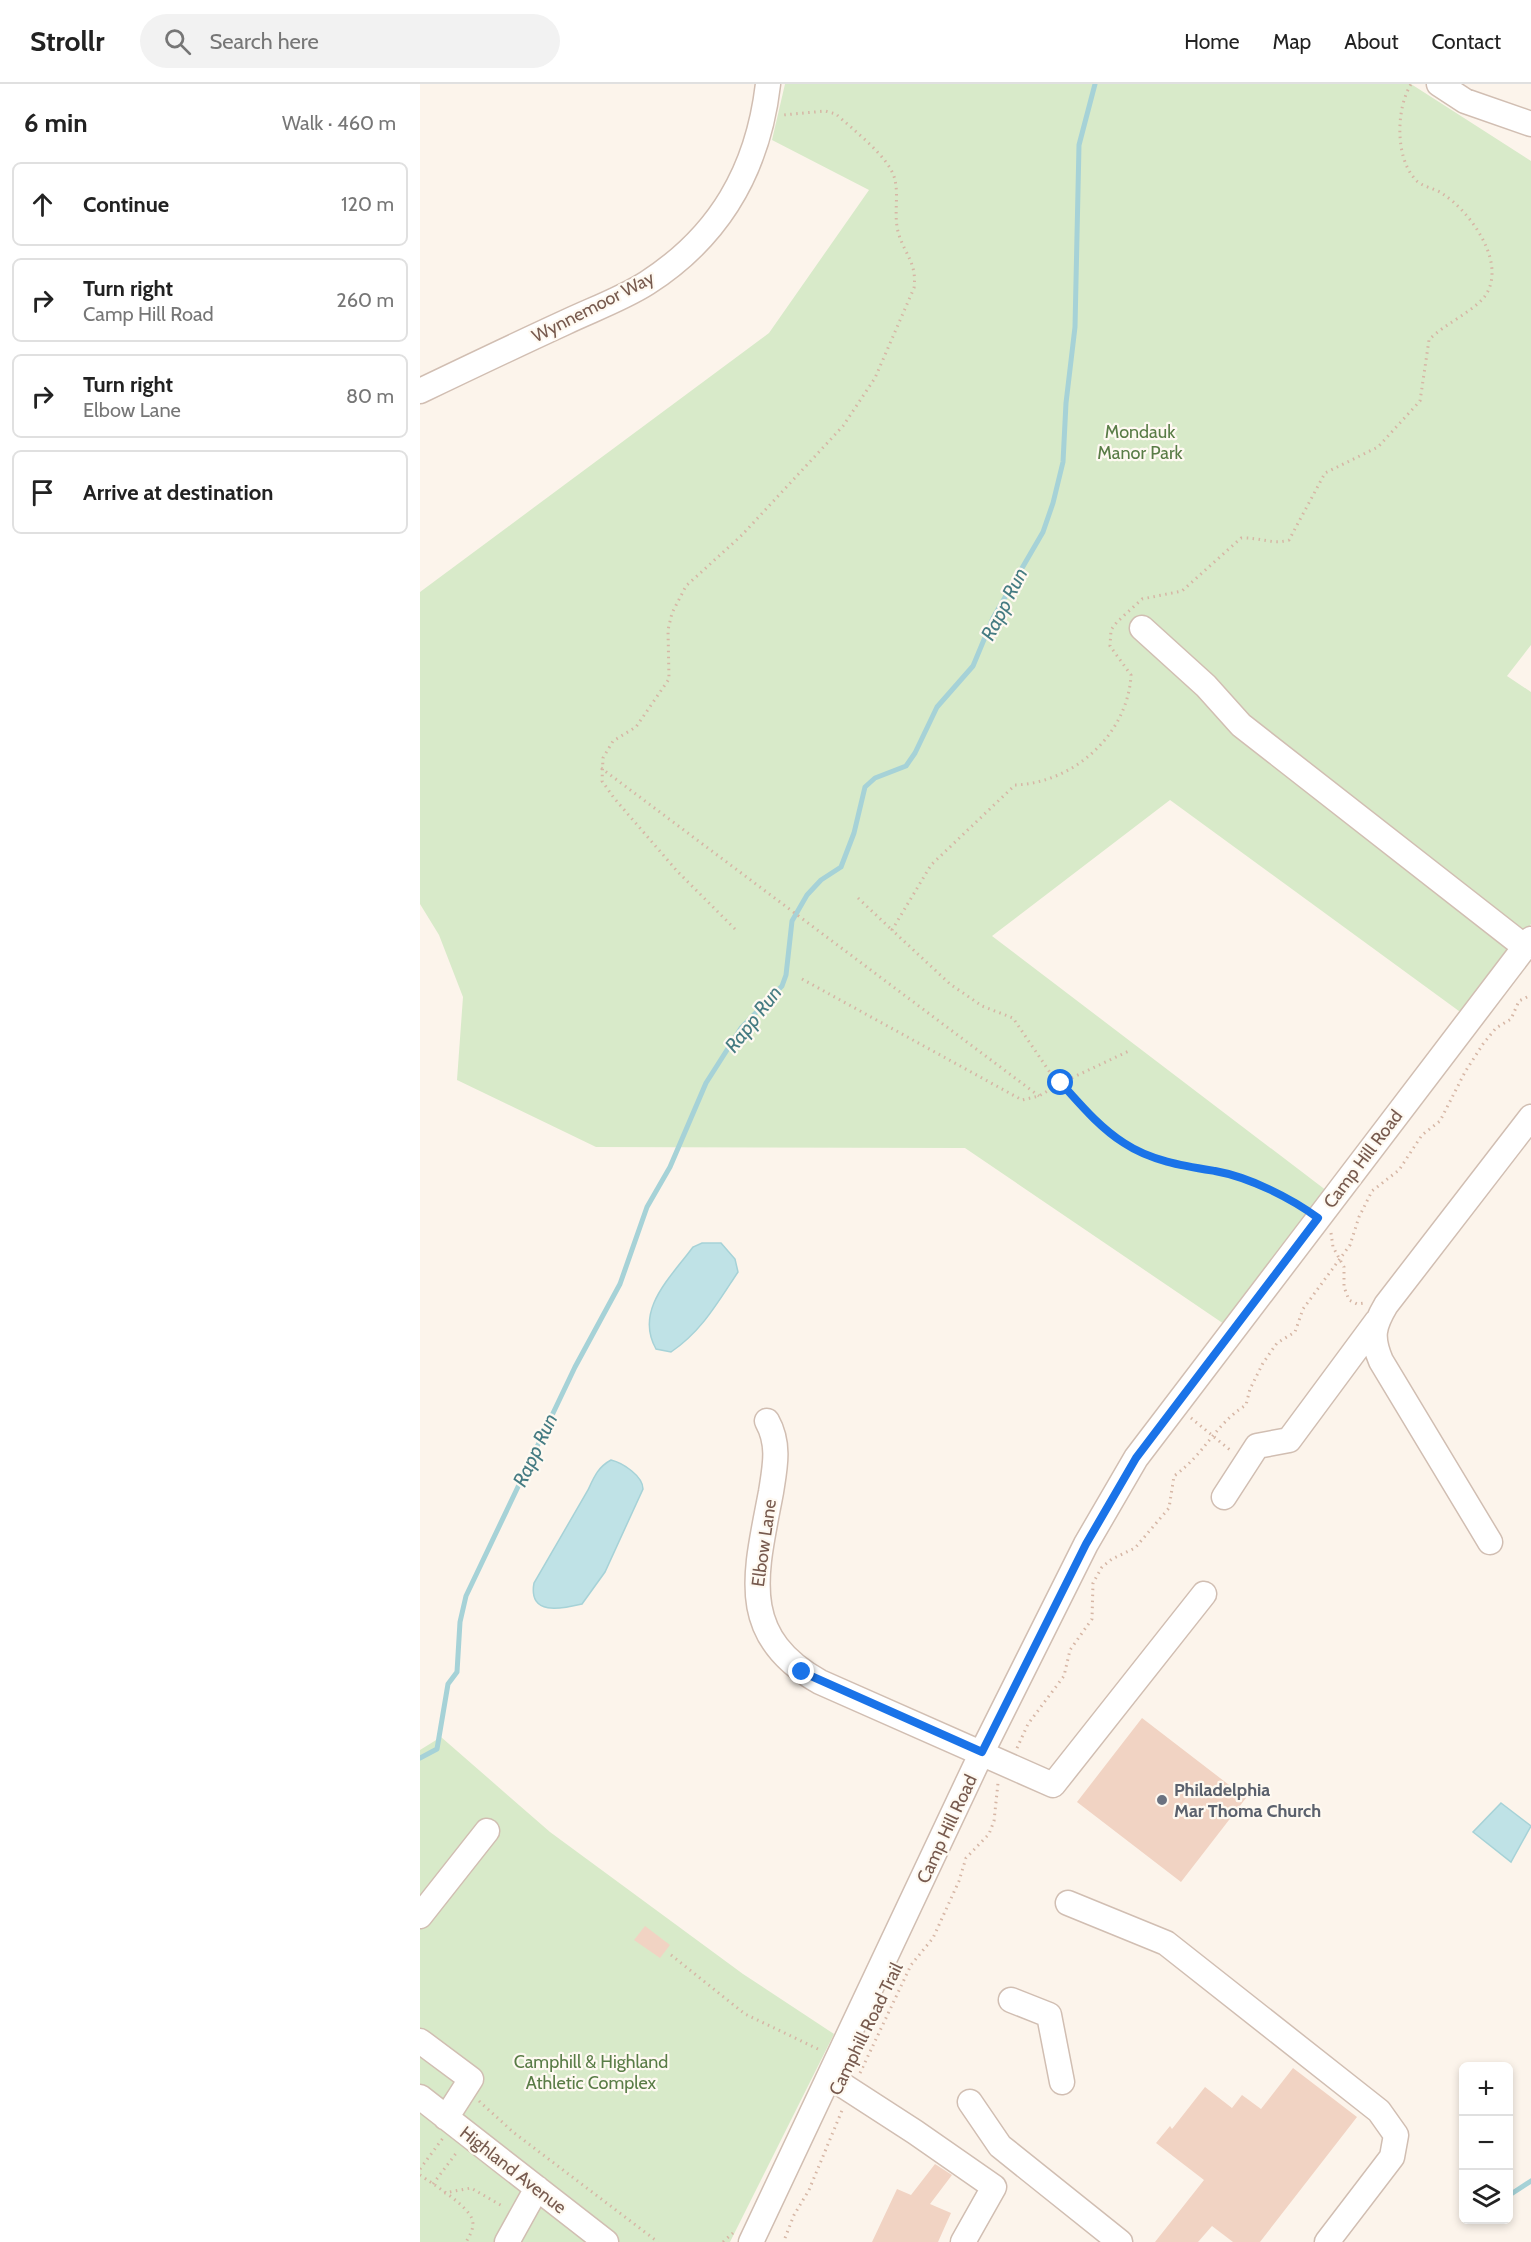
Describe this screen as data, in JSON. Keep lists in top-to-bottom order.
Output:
{
  "streets": {
    "street": [
      "Wynnemoor Way",
      "Camp Hill Road",
      "Elbow Lane",
      "Highland Avenue"
    ],
    "path": ["Camphill Road Trail"]
  },
  "crossings": [
    ["Camp Hill Road", "Elbow Lane"],
    ["Elbow Lane", "Camphill Road Trail"]
  ],
  "water": ["Rapp Run"],
  "parks": ["Mondauk Manor Park", "Camphill & Highland Athletic Complex"],
  "places": ["Philadelphia Mar Thoma Church"],
  "page": {
    "header": "Strollr",
    "search": "Search here",
    "nav": [
      "Home",
      "Map",
      "About",
      "Contact"
    ],
    "heading": ["6 min", "Walk · 460 m"],
    "list": [
      ["Continue", "120 m"],
      ["Turn right", "Camp Hill Road", "260 m"],
      ["Turn right", "Elbow Lane", "80 m"],
      "Arrive at destination"
    ],
    "map_buttons": ["+", "−"]
  }
}
